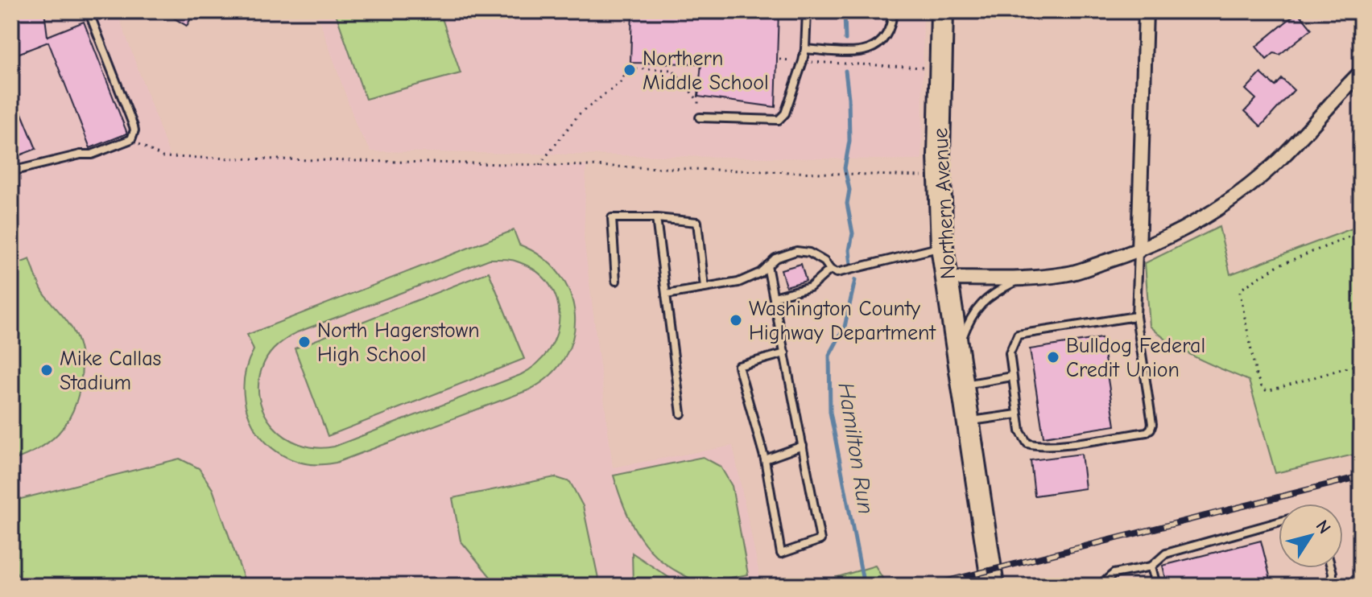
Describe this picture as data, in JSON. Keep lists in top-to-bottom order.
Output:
{
  "streets": {
    "main road": ["Northern Avenue"]
  },
  "water": ["Hamilton Run"],
  "places": [
    "Northern Middle School",
    "Washington County Highway Department",
    "North Hagerstown High School",
    "Bulldog Federal Credit Union",
    "Mike Callas Stadium"
  ],
  "north": "top right"
}
